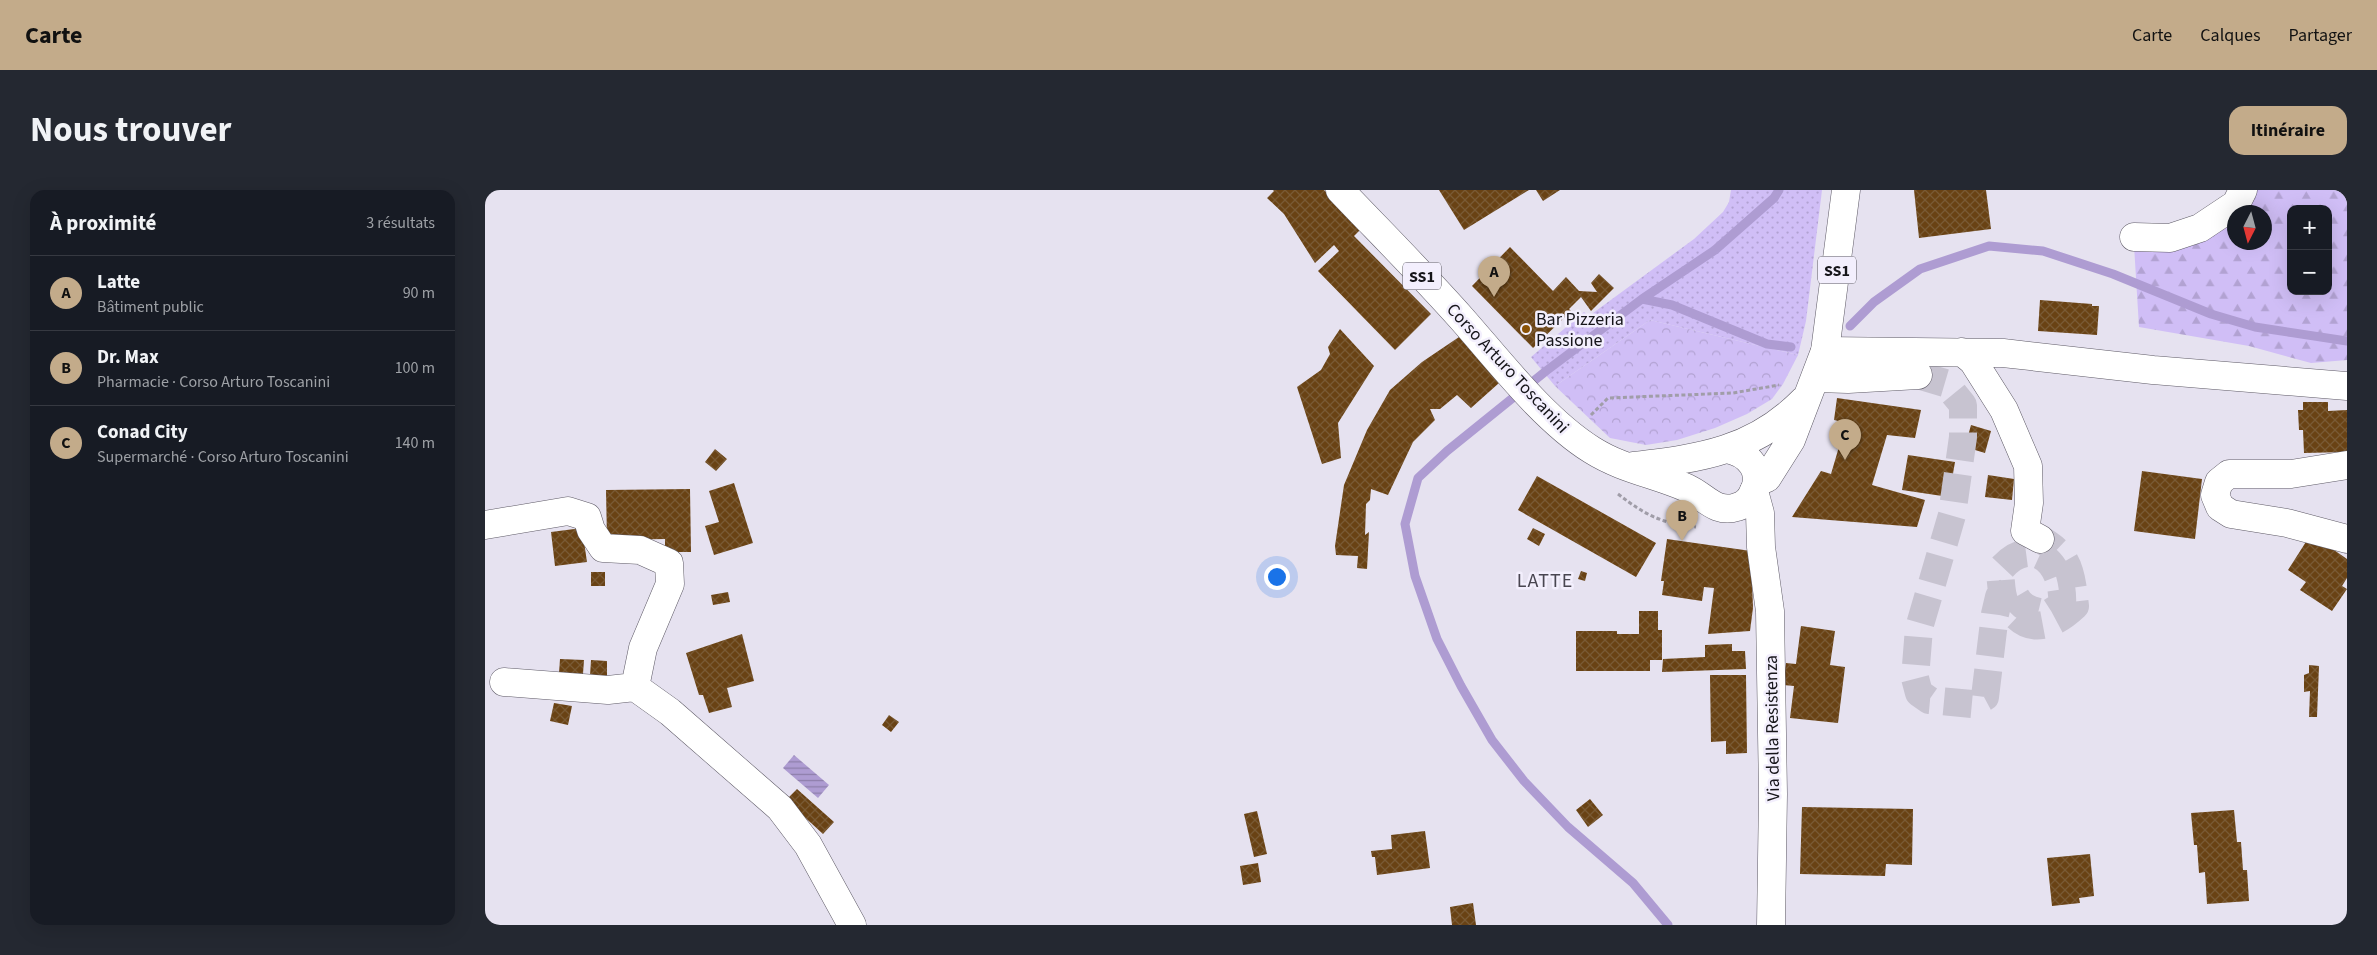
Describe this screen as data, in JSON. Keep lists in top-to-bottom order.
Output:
{
  "streets": {
    "main road": ["SS1", "Corso Arturo Toscanini", "Via della Resistenza"]
  },
  "crossings": [
    ["SS1", "Corso Arturo Toscanini"],
    ["SS1", "Via della Resistenza"]
  ],
  "districts": ["LATTE"],
  "places": ["Bar Pizzeria Passione"],
  "north": "bottom",
  "page": {
    "header": "Carte",
    "nav": ["Carte", "Calques", "Partager"],
    "title": "Nous trouver",
    "buttons": "Itinéraire",
    "heading": ["À proximité", "3 résultats"],
    "map_buttons": ["+", "−"],
    "list": [
      {
        "mark": "A",
        "name": "Latte",
        "note": "Bâtiment public",
        "value": "90 m"
      },
      {
        "mark": "B",
        "name": "Dr. Max",
        "note": "Pharmacie · Corso Arturo Toscanini",
        "value": "100 m"
      },
      {
        "mark": "C",
        "name": "Conad City",
        "note": "Supermarché · Corso Arturo Toscanini",
        "value": "140 m"
      }
    ],
    "pins": ["A", "C", "B"]
  }
}
